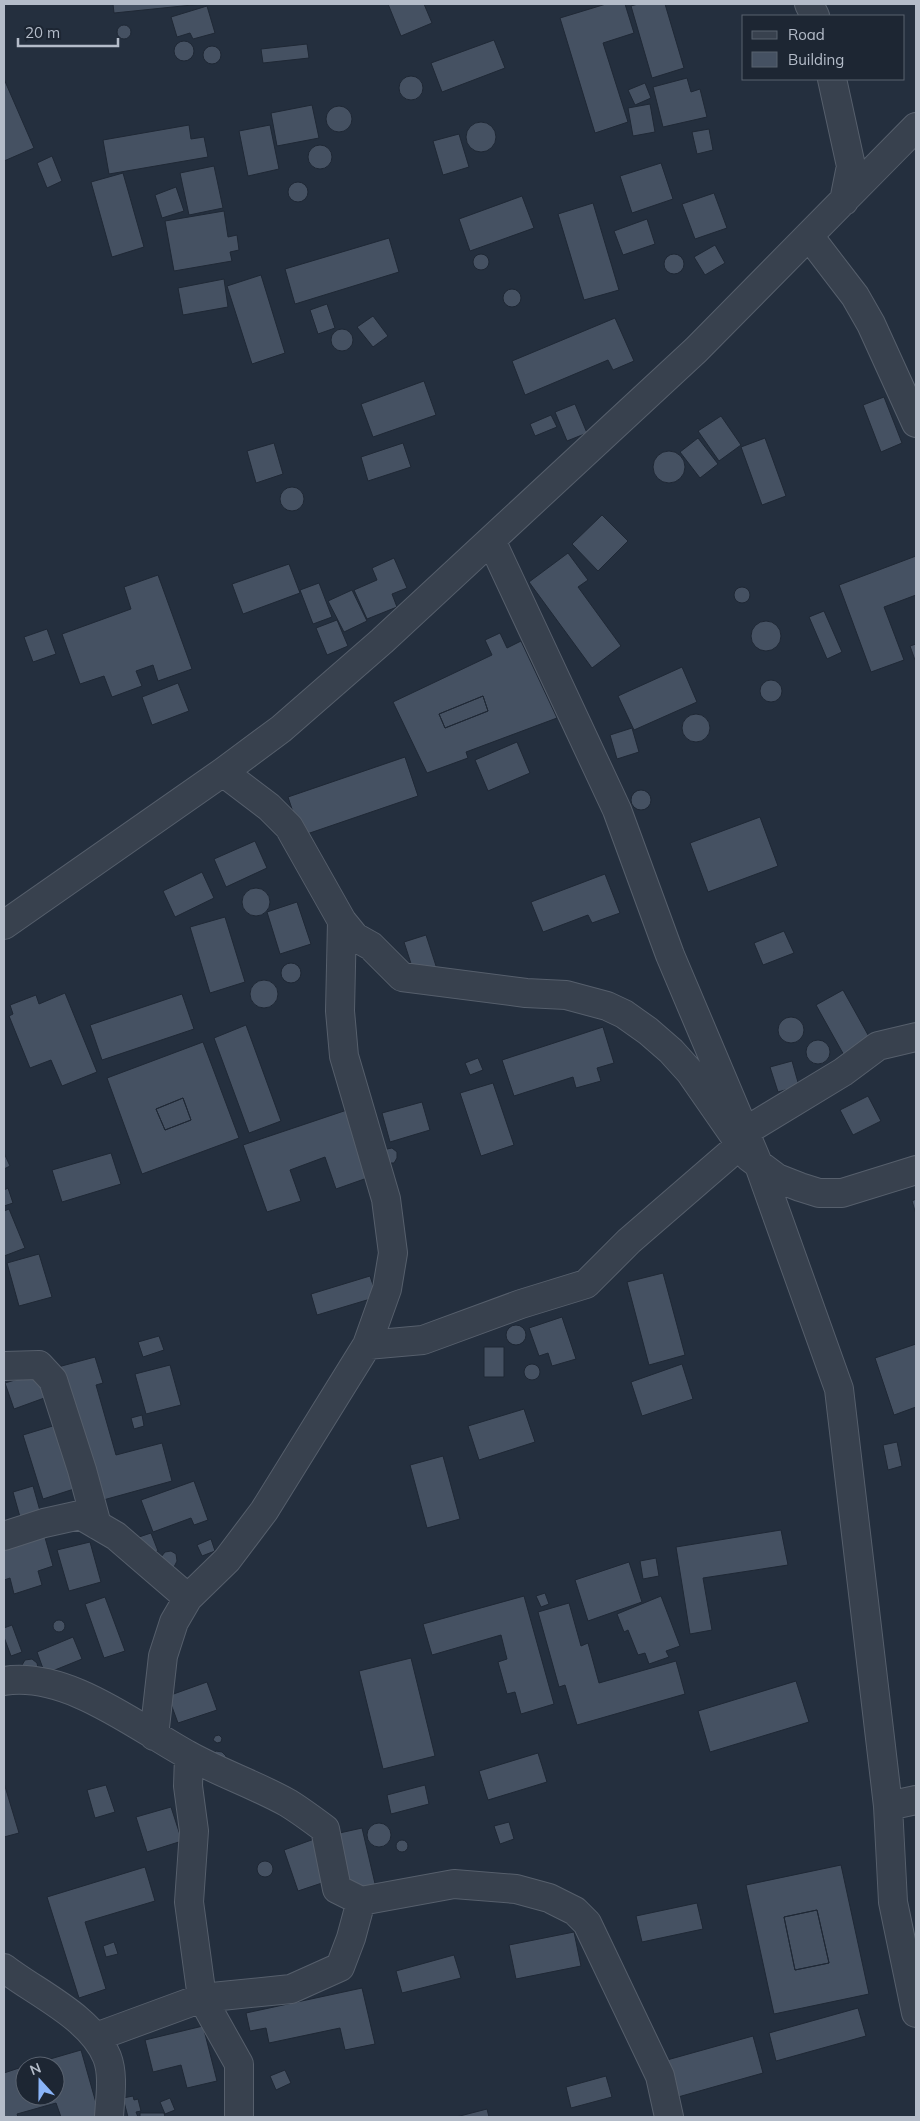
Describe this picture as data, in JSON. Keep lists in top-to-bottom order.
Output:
{
  "legend": ["Road", "Building"],
  "scale_bar": "20 m",
  "north": "top"
}
